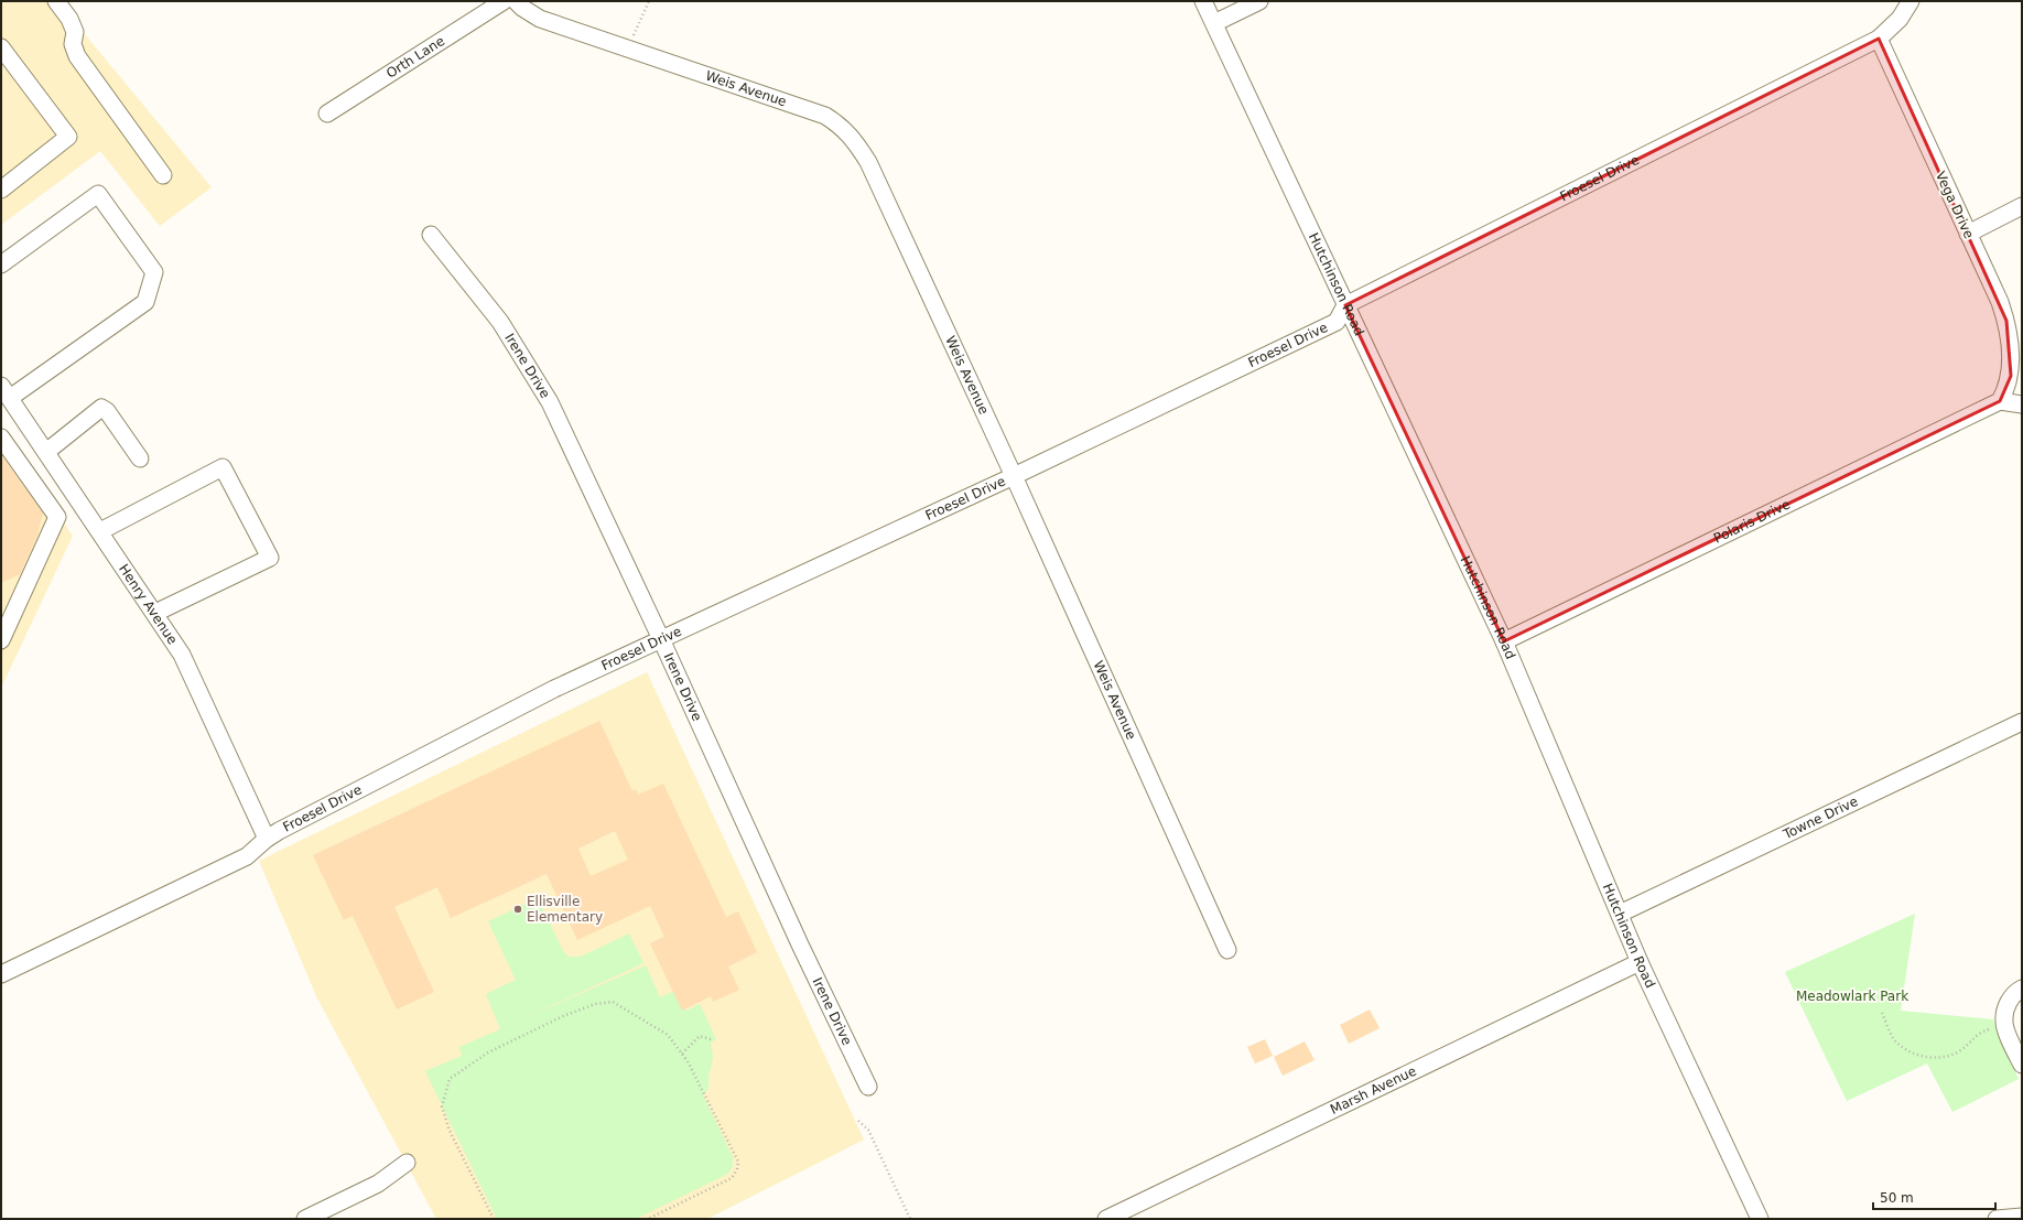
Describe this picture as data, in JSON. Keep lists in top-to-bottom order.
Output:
{
  "streets": {
    "street": [
      "Orth Lane",
      "Weis Avenue",
      "Froesel Drive",
      "Vega Drive",
      "Hutchinson Road",
      "Irene Drive",
      "Polaris Drive",
      "Henry Avenue",
      "Towne Drive",
      "Marsh Avenue"
    ]
  },
  "crossings": [
    ["Weis Avenue", "Froesel Drive"],
    ["Froesel Drive", "Vega Drive"],
    ["Froesel Drive", "Hutchinson Road"],
    ["Froesel Drive", "Irene Drive"],
    ["Froesel Drive", "Henry Avenue"],
    ["Hutchinson Road", "Polaris Drive"],
    ["Hutchinson Road", "Towne Drive"],
    ["Hutchinson Road", "Marsh Avenue"]
  ],
  "parks": ["Meadowlark Park"],
  "places": ["Ellisville Elementary"],
  "scale_bar": "50 m"
}
